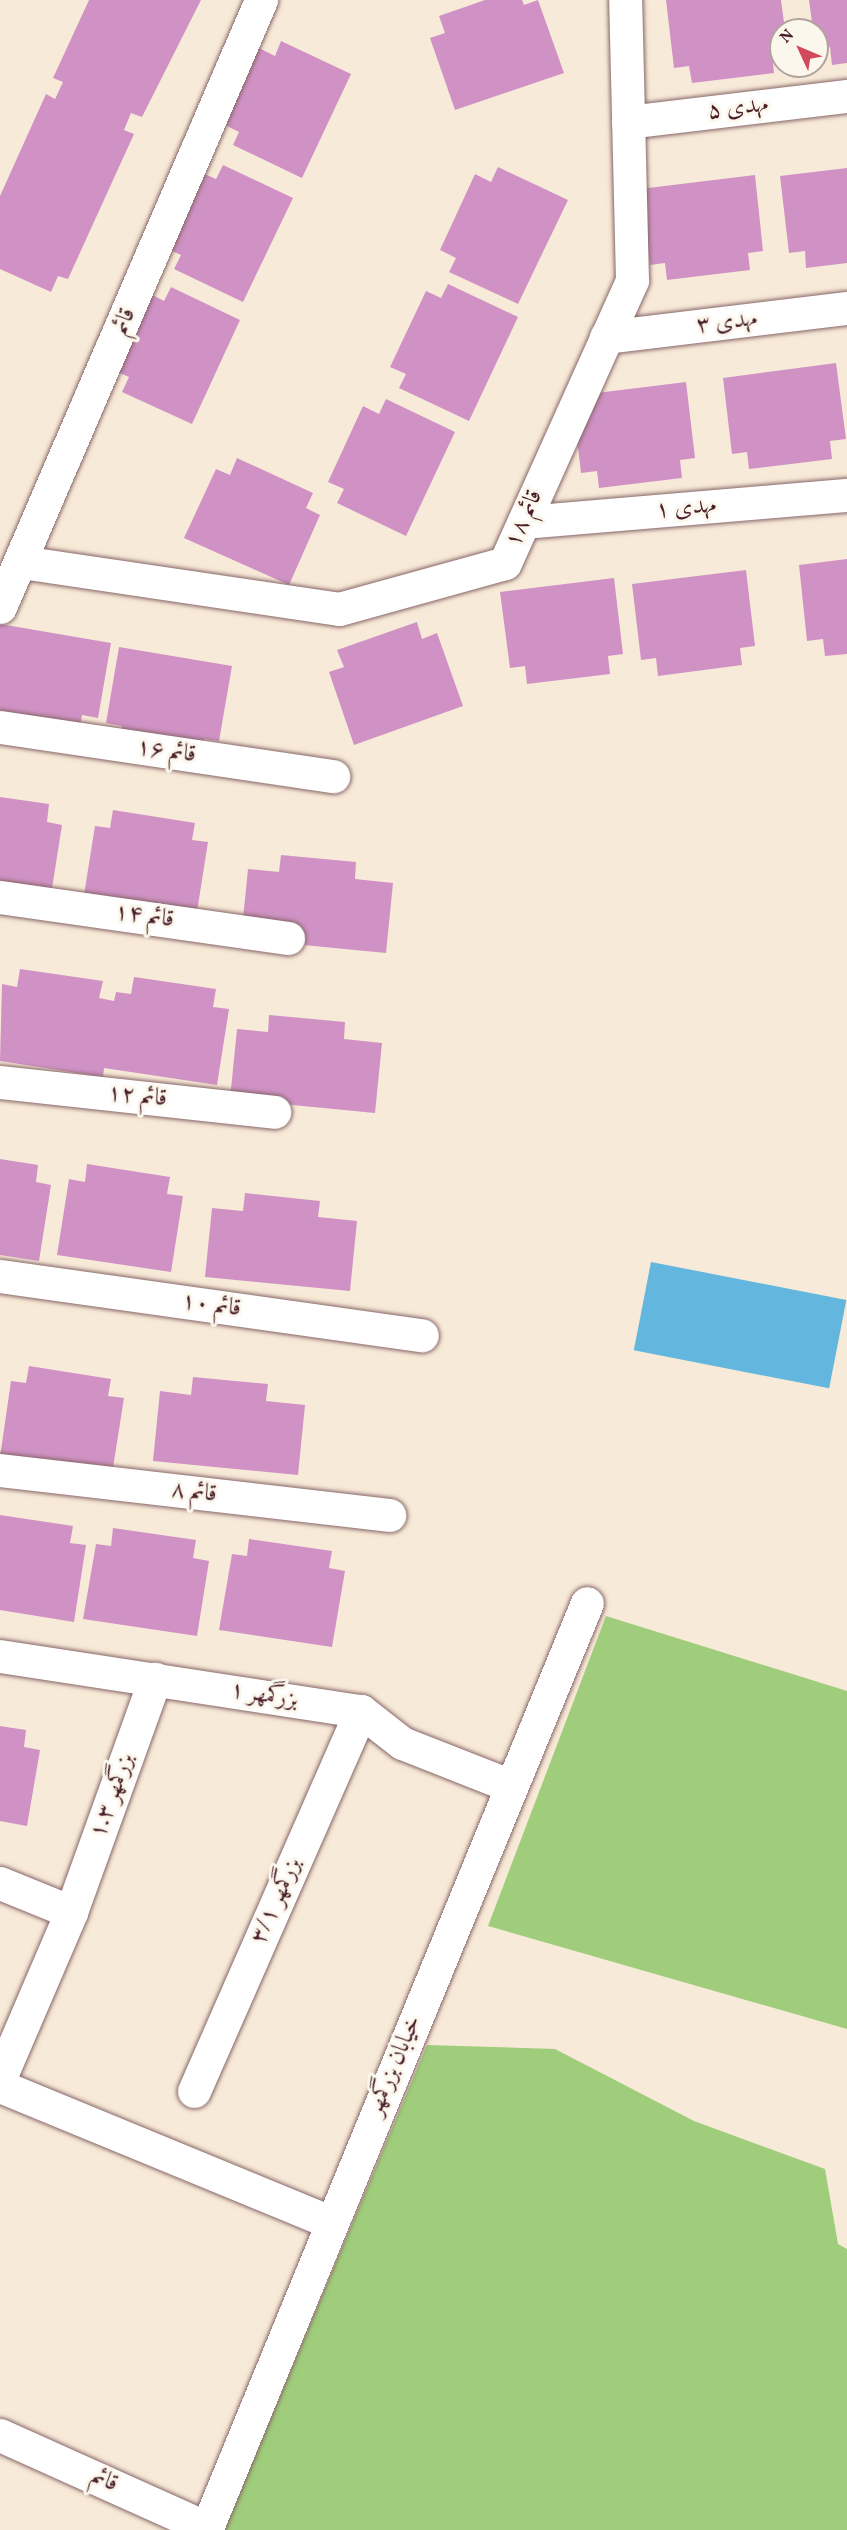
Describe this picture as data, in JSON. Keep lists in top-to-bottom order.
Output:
{
  "streets": {
    "street": [
      "مهدی ۵",
      "قائم",
      "مهدی ۳",
      "مهدی ۱",
      "قائم ۱۸",
      "قائم ۱۶",
      "قائم ۱۴",
      "قائم ۱۲",
      "قائم ۱۰",
      "قائم ۸",
      "بزرگمهر ۱",
      "بزرگمهر ۱.۳",
      "بزرگمهر ۳/۱",
      "خیابان بزرگمهر"
    ]
  },
  "crossings": [
    ["مهدی ۵", "قائم ۱۸"],
    ["قائم", "قائم ۱۸"],
    ["قائم", "خیابان بزرگمهر"],
    ["مهدی ۳", "قائم ۱۸"],
    ["مهدی ۱", "قائم ۱۸"],
    ["بزرگمهر ۱", "بزرگمهر ۱.۳"],
    ["بزرگمهر ۱", "بزرگمهر ۳/۱"],
    ["بزرگمهر ۱", "خیابان بزرگمهر"]
  ],
  "north": "top left"
}
